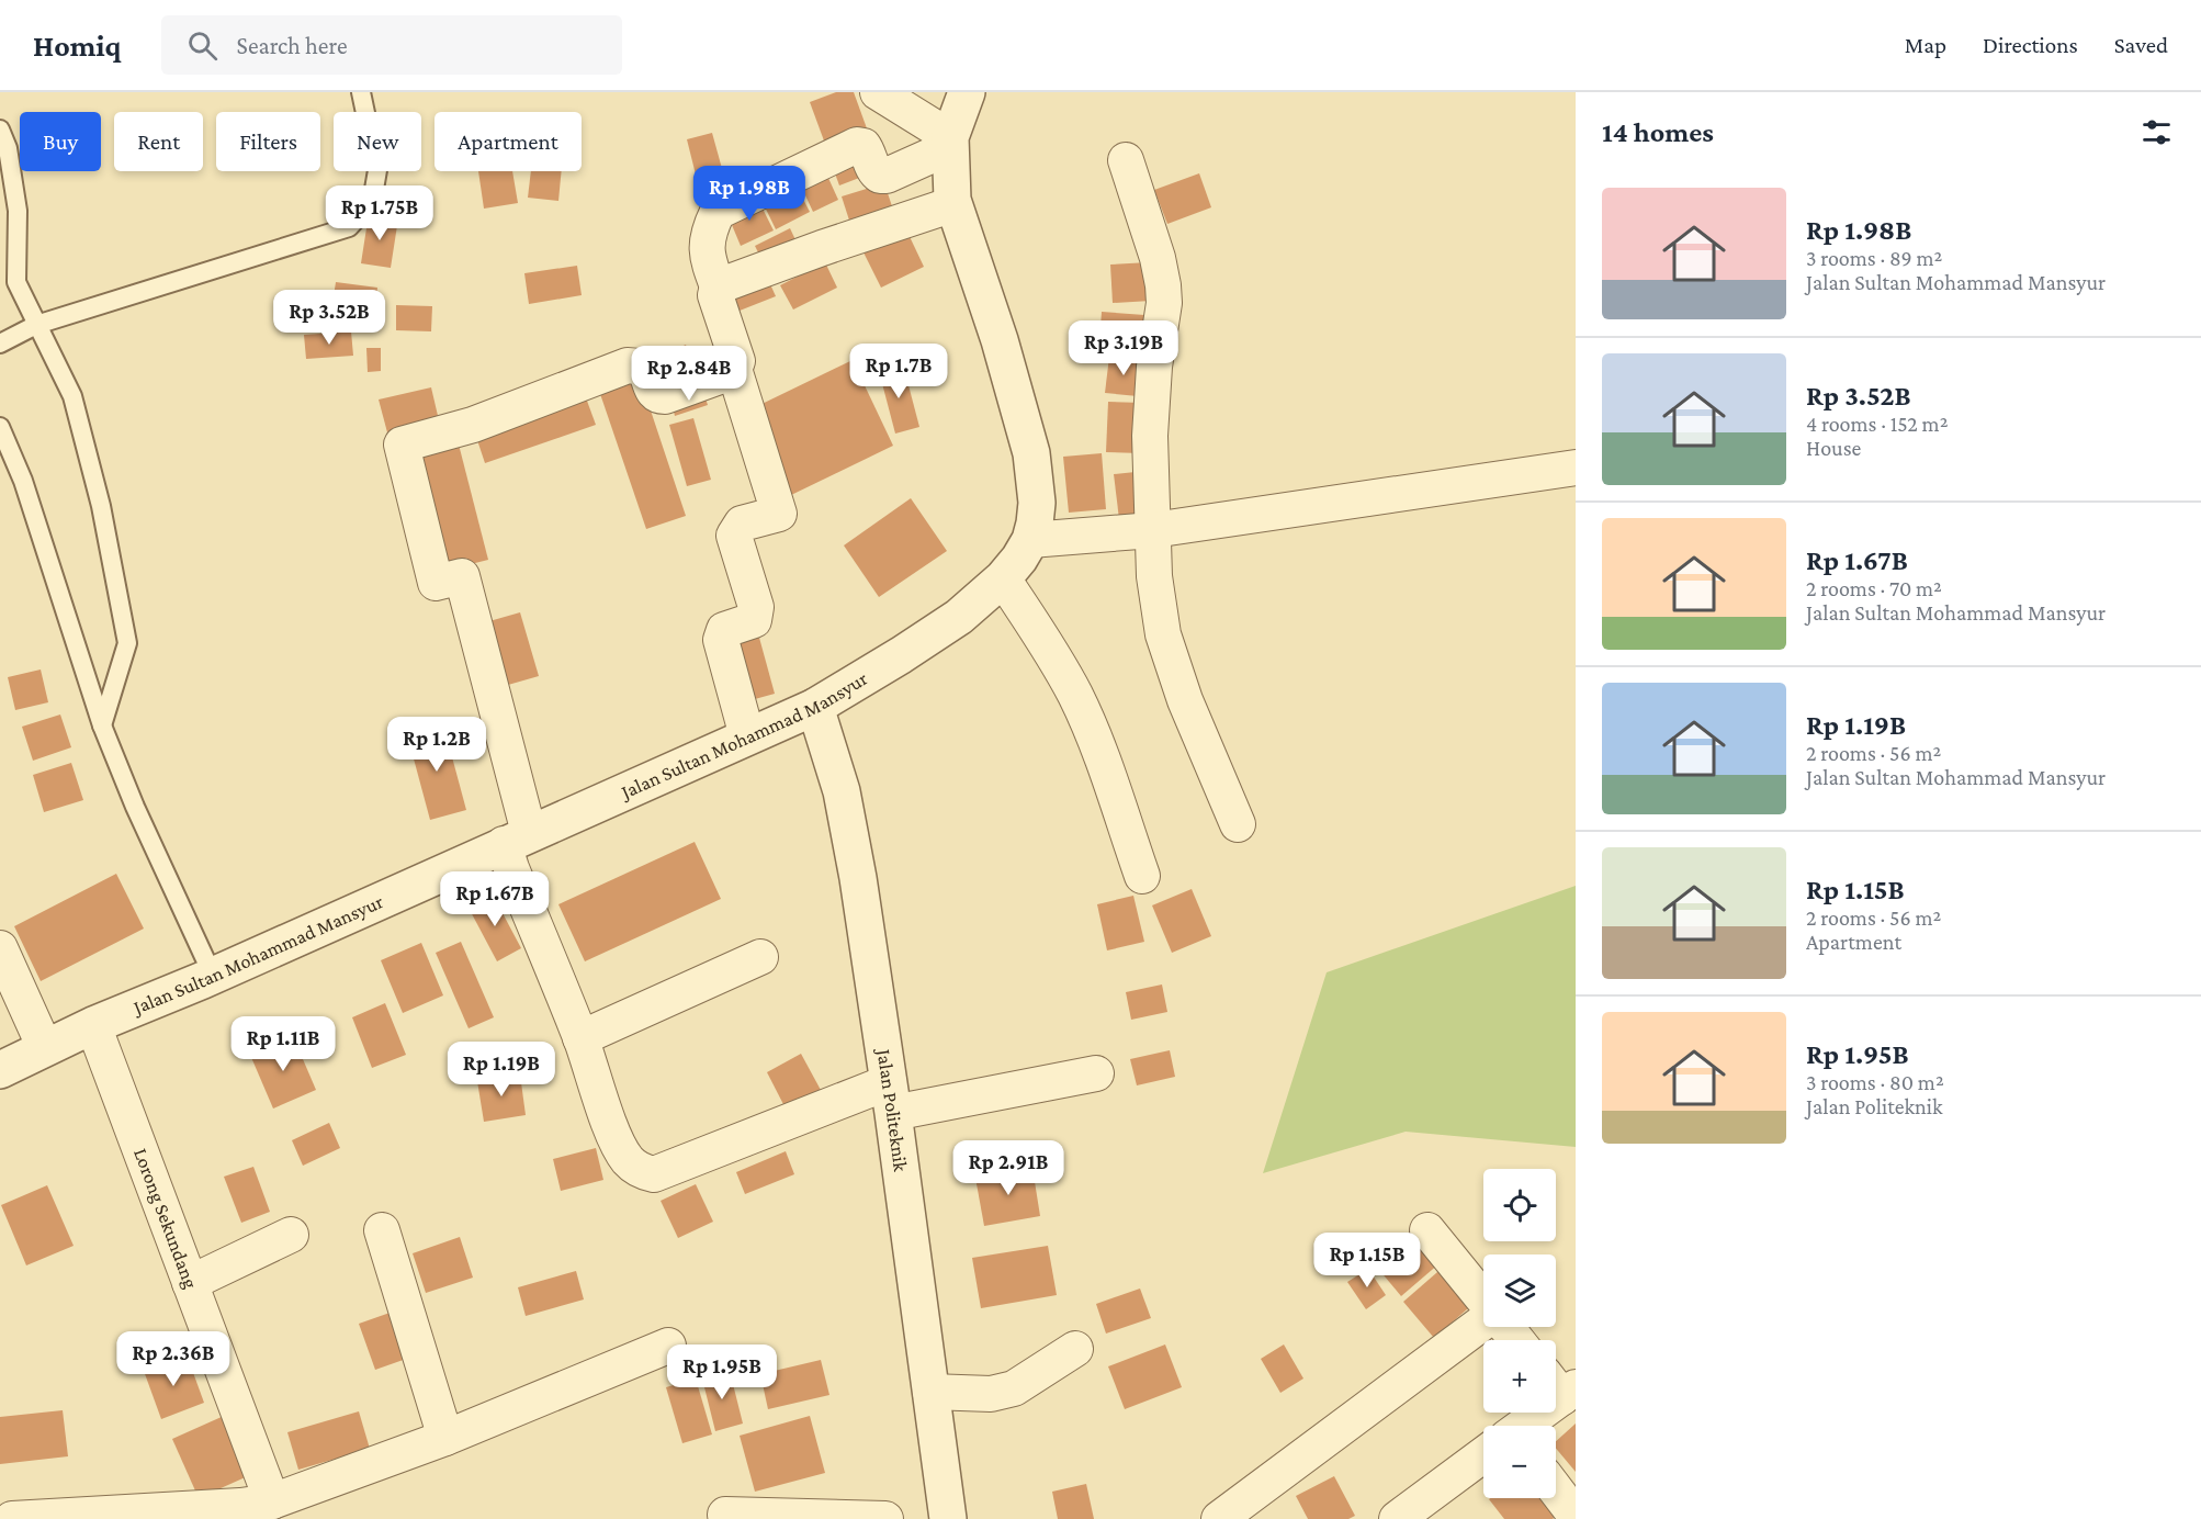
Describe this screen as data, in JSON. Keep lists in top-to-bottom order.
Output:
{
  "streets": {
    "street": ["Jalan Sultan Mohammad Mansyur", "Jalan Politeknik", "Lorong Sekundang"]
  },
  "crossings": [
    ["Jalan Sultan Mohammad Mansyur", "Jalan Politeknik"],
    ["Jalan Sultan Mohammad Mansyur", "Lorong Sekundang"]
  ],
  "page": {
    "header": "Homiq",
    "search": "Search here",
    "nav": ["Map", "Directions", "Saved"],
    "heading": "14 homes",
    "chip": [
      "Buy",
      "Rent",
      "Filters",
      "New",
      "Apartment"
    ],
    "price": [
      "Rp 1.98B",
      "Rp 1.75B",
      "Rp 3.52B",
      "Rp 3.19B",
      "Rp 1.7B",
      "Rp 2.84B",
      "Rp 1.2B",
      "Rp 1.67B",
      "Rp 1.11B",
      "Rp 1.19B",
      "Rp 2.91B",
      "Rp 1.15B",
      "Rp 2.36B",
      "Rp 1.95B"
    ],
    "list": [
      {
        "name": "Rp 1.98B",
        "note": "3 rooms · 89 m² · Jalan Sultan Mohammad Mansyur"
      },
      {
        "name": "Rp 3.52B",
        "note": "4 rooms · 152 m² · House"
      },
      {
        "name": "Rp 1.67B",
        "note": "2 rooms · 70 m² · Jalan Sultan Mohammad Mansyur"
      },
      {
        "name": "Rp 1.19B",
        "note": "2 rooms · 56 m² · Jalan Sultan Mohammad Mansyur"
      },
      {
        "name": "Rp 1.15B",
        "note": "2 rooms · 56 m² · Apartment"
      },
      {
        "name": "Rp 1.95B",
        "note": "3 rooms · 80 m² · Jalan Politeknik"
      }
    ],
    "map_buttons": ["+", "−"]
  }
}
